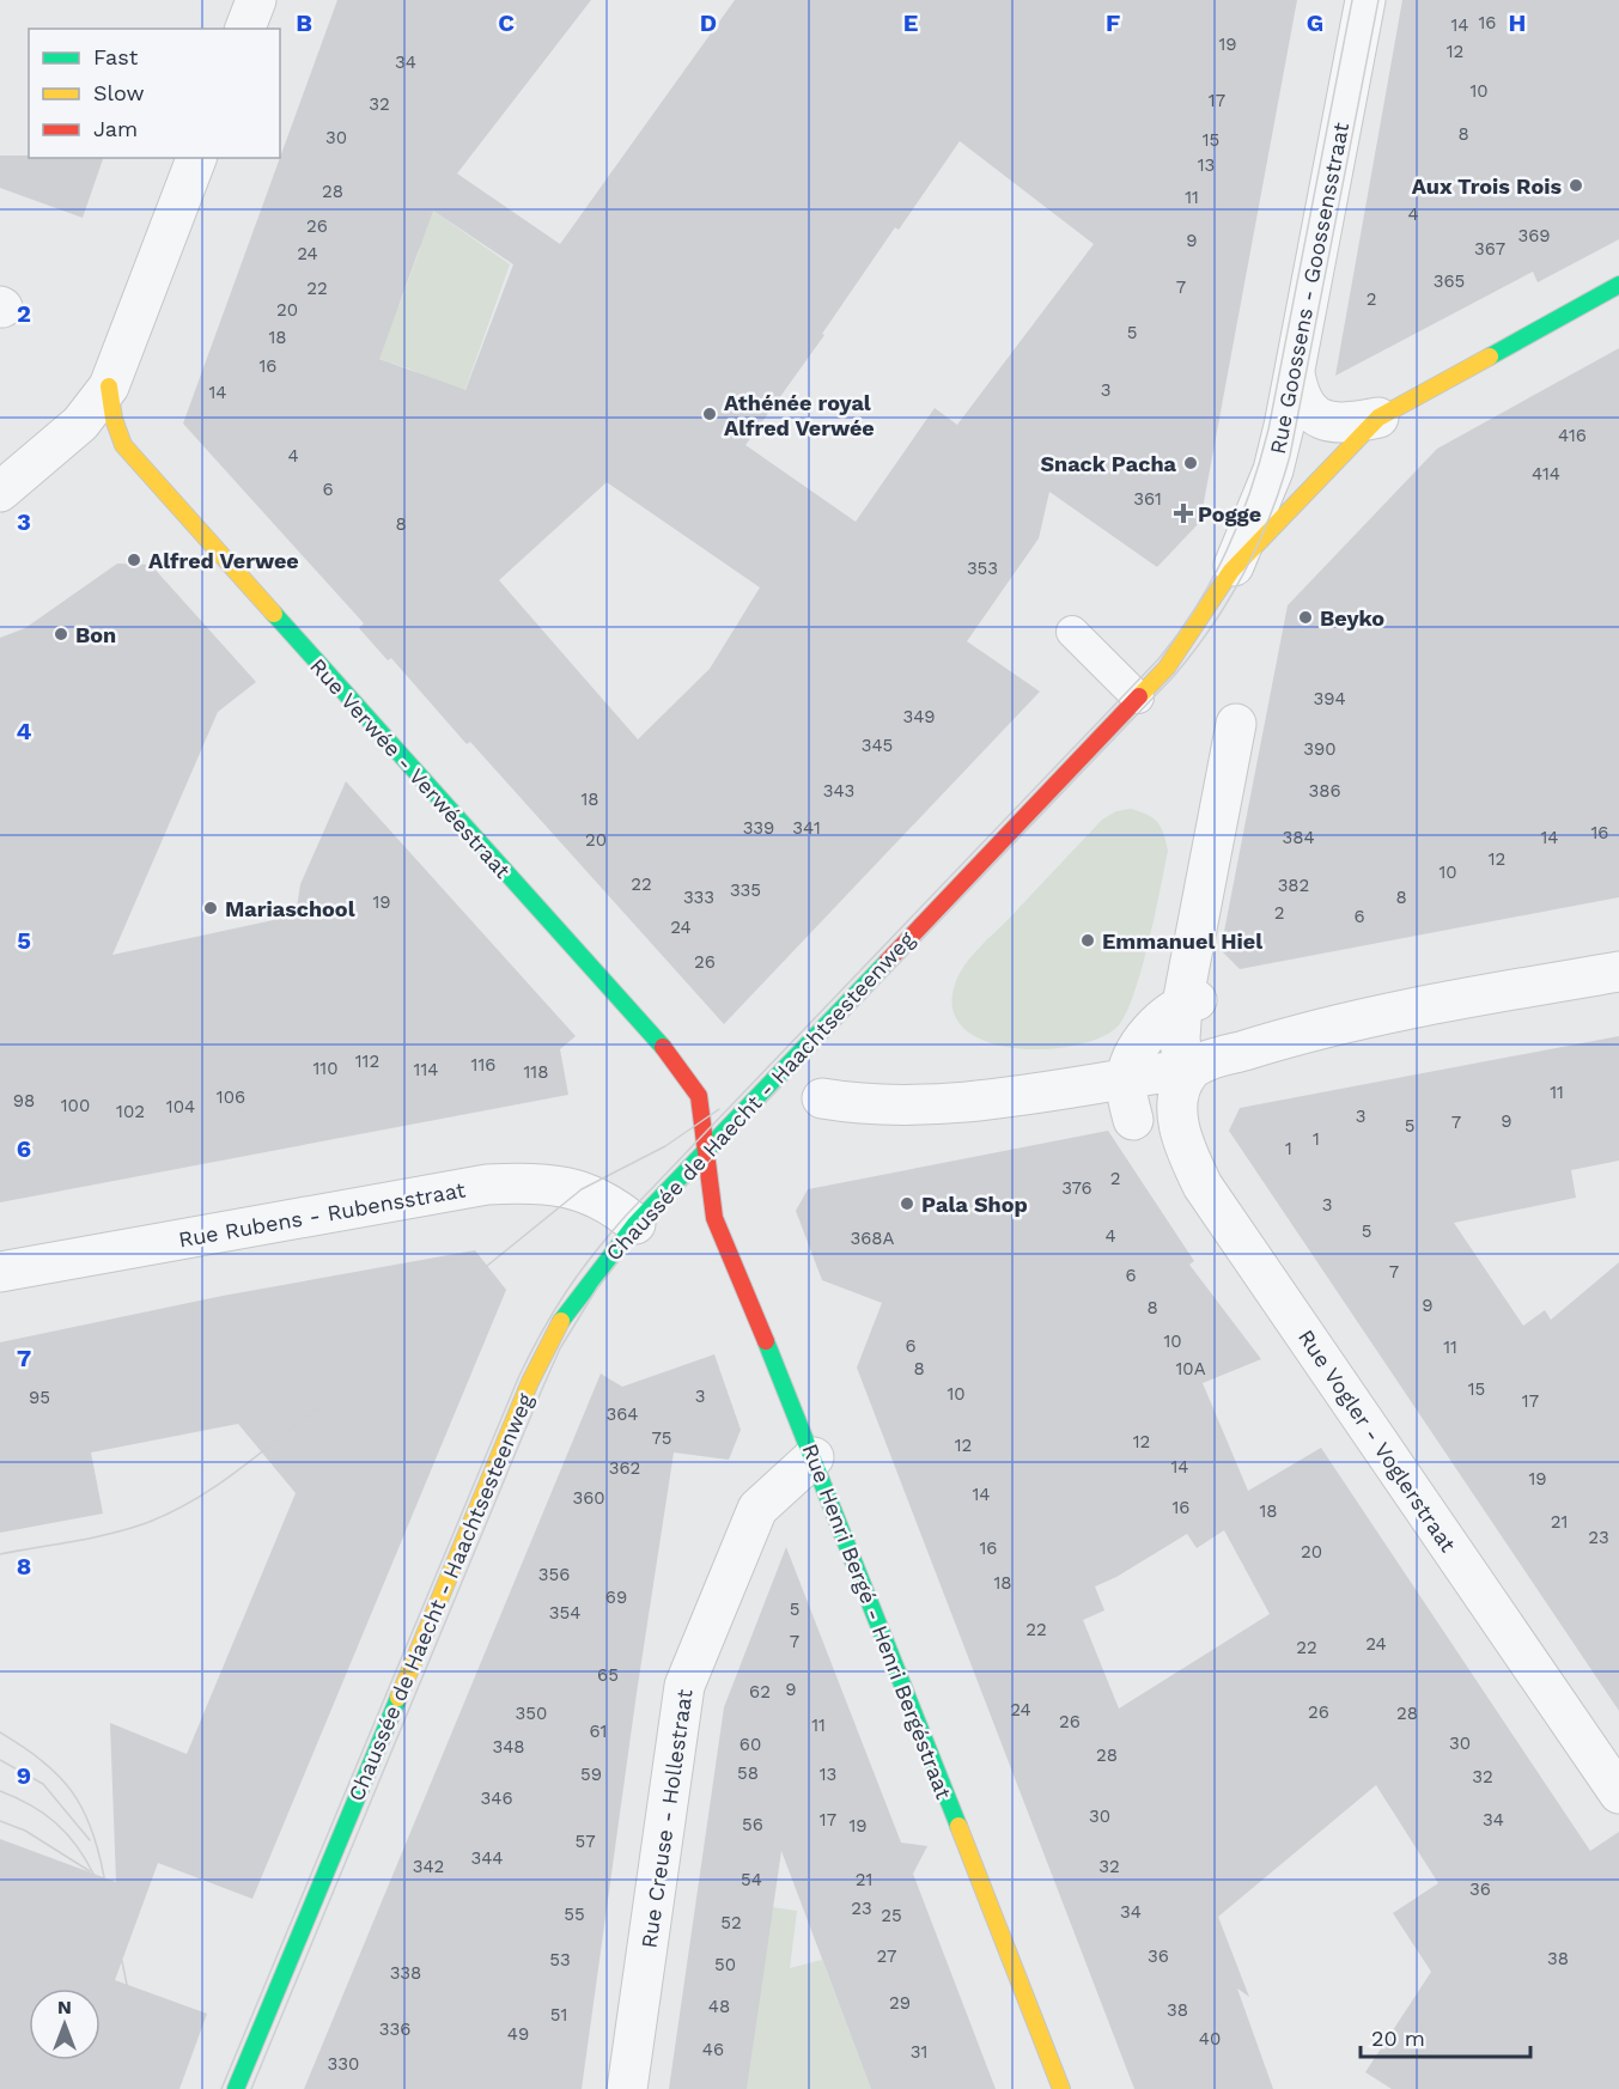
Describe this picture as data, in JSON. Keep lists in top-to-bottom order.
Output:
{
  "streets": {
    "street": [
      "Rue Goossens - Goossensstraat",
      "Rue Verwée - Verwéestraat",
      "Chaussée de Haecht - Haachtsesteenweg",
      "Rue Rubens - Rubensstraat",
      "Rue Vogler - Voglerstraat",
      "Rue Henri Bergé - Henri Bergéstraat",
      "Rue Creuse - Hollestraat"
    ]
  },
  "crossings": [
    ["Rue Goossens - Goossensstraat", "Chaussée de Haecht - Haachtsesteenweg"],
    ["Rue Verwée - Verwéestraat", "Chaussée de Haecht - Haachtsesteenweg"],
    ["Rue Verwée - Verwéestraat", "Rue Henri Bergé - Henri Bergéstraat"],
    ["Chaussée de Haecht - Haachtsesteenweg", "Rue Rubens - Rubensstraat"],
    ["Chaussée de Haecht - Haachtsesteenweg", "Rue Henri Bergé - Henri Bergéstraat"],
    ["Rue Henri Bergé - Henri Bergéstraat", "Rue Creuse - Hollestraat"]
  ],
  "places": {
    "other": [
      "Aux Trois Rois",
      "Athénée royal Alfred Verwée",
      "Snack Pacha",
      "Alfred Verwee",
      "Beyko",
      "Bon",
      "Mariaschool",
      "Emmanuel Hiel",
      "Pala Shop"
    ],
    "health": ["Pogge"]
  },
  "house_numbers": [
    "16",
    "14",
    "19",
    "12",
    "34",
    "10",
    "17",
    "32",
    "8",
    "30",
    "15",
    "13",
    "28",
    "11",
    "4",
    "26",
    "369",
    "9",
    "367",
    "24",
    "365",
    "7",
    "22",
    "2",
    "20",
    "5",
    "18",
    "16",
    "3",
    "14",
    "416",
    "4",
    "414",
    "6",
    "361",
    "8",
    "353",
    "394",
    "349",
    "345",
    "390",
    "343",
    "386",
    "18",
    "339",
    "341",
    "16",
    "384",
    "14",
    "20",
    "12",
    "10",
    "22",
    "382",
    "335",
    "333",
    "8",
    "19",
    "2",
    "6",
    "24",
    "26",
    "112",
    "116",
    "110",
    "114",
    "118",
    "11",
    "106",
    "98",
    "100",
    "104",
    "102",
    "3",
    "9",
    "7",
    "5",
    "1",
    "1",
    "2",
    "376",
    "3",
    "5",
    "4",
    "368A",
    "7",
    "6",
    "9",
    "8",
    "10",
    "6",
    "11",
    "8",
    "10A",
    "15",
    "10",
    "3",
    "95",
    "17",
    "364",
    "75",
    "12",
    "12",
    "14",
    "362",
    "19",
    "14",
    "360",
    "16",
    "18",
    "21",
    "23",
    "16",
    "20",
    "356",
    "18",
    "69",
    "5",
    "354",
    "22",
    "7",
    "24",
    "22",
    "65",
    "9",
    "62",
    "24",
    "26",
    "350",
    "28",
    "26",
    "11",
    "61",
    "30",
    "60",
    "348",
    "28",
    "58",
    "59",
    "13",
    "32",
    "346",
    "30",
    "17",
    "34",
    "56",
    "19",
    "57",
    "344",
    "342",
    "32",
    "54",
    "21",
    "36",
    "23",
    "34",
    "55",
    "25",
    "52",
    "27",
    "36",
    "38",
    "53",
    "50",
    "338",
    "29",
    "48",
    "38",
    "51",
    "336",
    "49",
    "40",
    "46",
    "31",
    "330"
  ],
  "legend": ["Fast", "Slow", "Jam"],
  "scale_bar": "20 m",
  "north": "top",
  "grid": {
    "columns": [
      "B",
      "C",
      "D",
      "E",
      "F",
      "G",
      "H"
    ],
    "rows": [
      "2",
      "3",
      "4",
      "5",
      "6",
      "7",
      "8",
      "9"
    ]
  }
}
